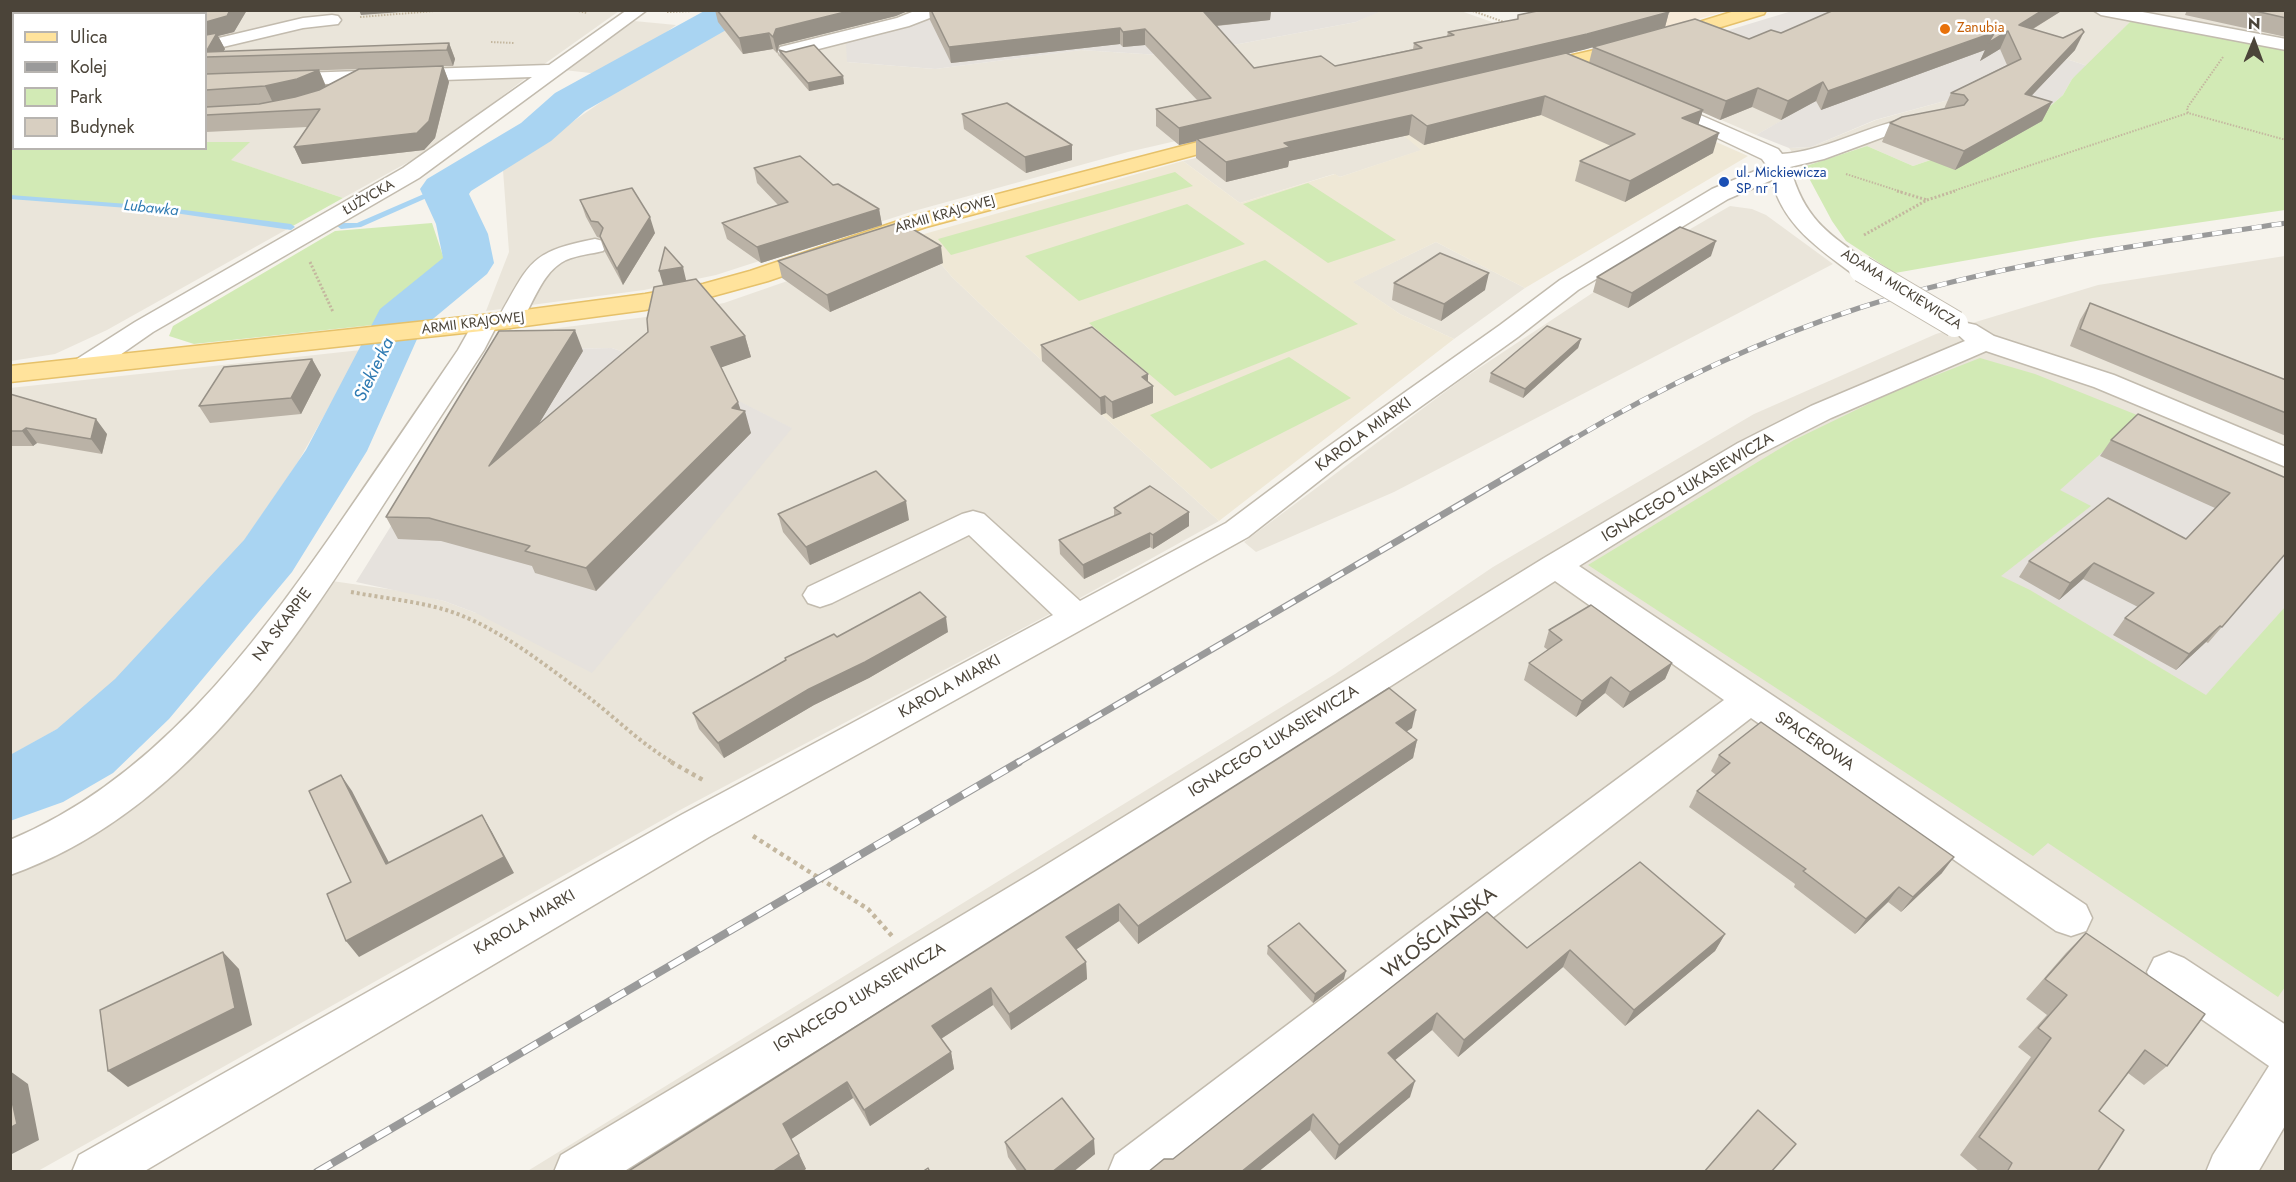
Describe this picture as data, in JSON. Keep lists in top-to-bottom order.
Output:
{
  "streets": {
    "main road": ["ARMII KRAJOWEJ"],
    "street": [
      "ŁUŻYCKA",
      "ADAMA MICKIEWICZA",
      "KAROLA MIARKI",
      "IGNACEGO ŁUKASIEWICZA",
      "NA SKARPIE",
      "SPACEROWA",
      "WŁOŚCIAŃSKA"
    ]
  },
  "crossings": [
    ["ŁUŻYCKA", "ARMII KRAJOWEJ"],
    ["ARMII KRAJOWEJ", "NA SKARPIE"],
    ["ADAMA MICKIEWICZA", "KAROLA MIARKI"],
    ["ADAMA MICKIEWICZA", "IGNACEGO ŁUKASIEWICZA"],
    ["IGNACEGO ŁUKASIEWICZA", "SPACEROWA"],
    ["SPACEROWA", "WŁOŚCIAŃSKA"]
  ],
  "water": ["Lubawka", "Siekierka"],
  "places": ["Zanubia", "ul. Mickiewicza SP nr 1"],
  "legend": [
    "Ulica",
    "Kolej",
    "Park",
    "Budynek"
  ],
  "north": "top"
}
